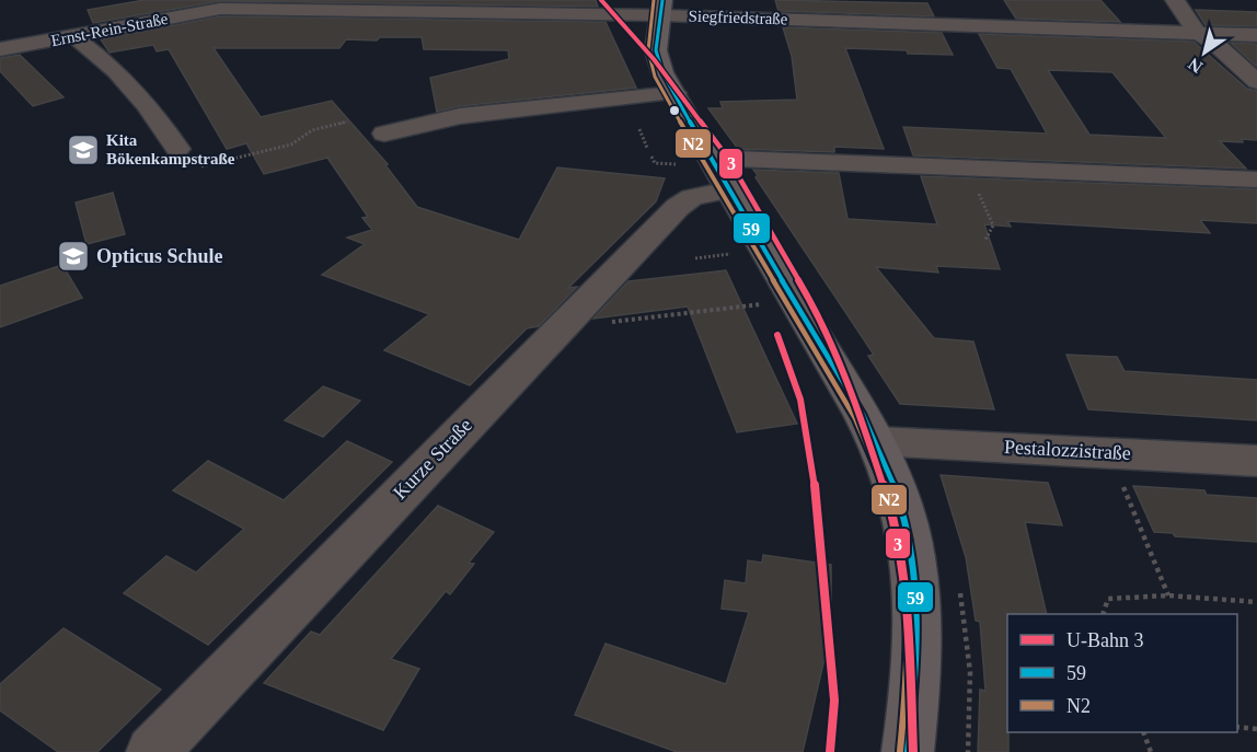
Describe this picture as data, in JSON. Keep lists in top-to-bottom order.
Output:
{
  "streets": {
    "street": [
      "Siegfriedstraße",
      "Ernst-Rein-Straße",
      "Pestalozzistraße",
      "Kurze Straße"
    ]
  },
  "crossings": [
    ["Siegfriedstraße", "Ernst-Rein-Straße"]
  ],
  "places": {
    "school or university": ["Kita Bökenkampstraße", "Opticus Schule"]
  },
  "lines": ["metro line 3", "transit line 59", "transit line N2"],
  "legend": ["U-Bahn 3", "59", "N2"],
  "north": "bottom left"
}
